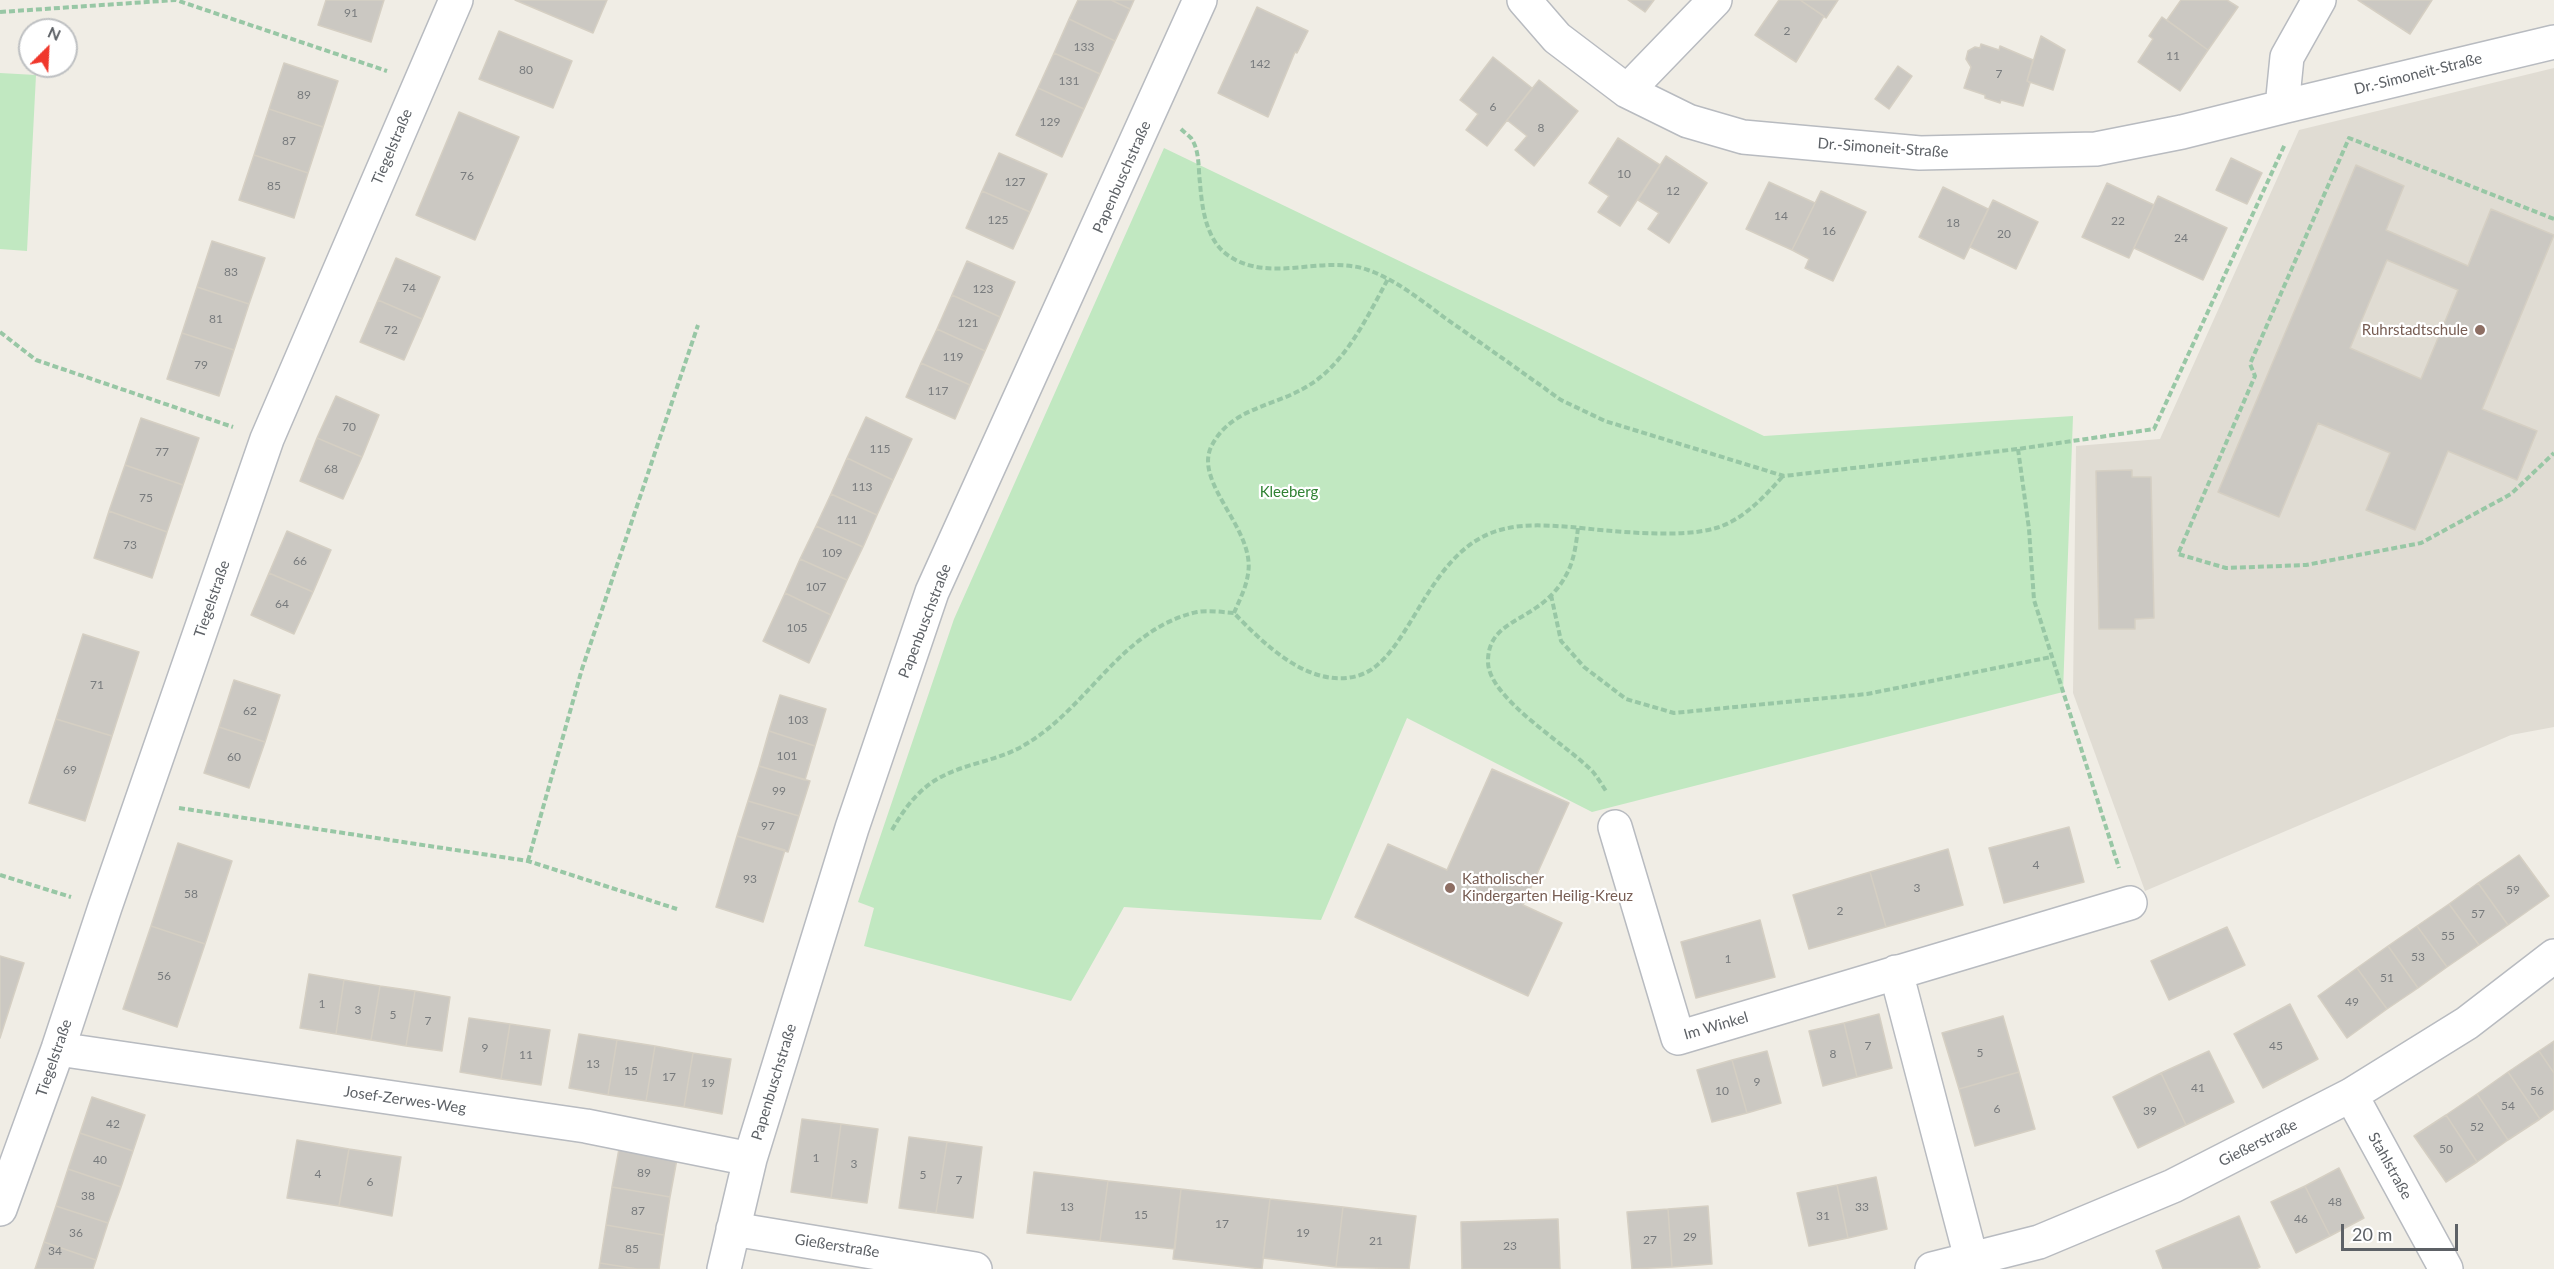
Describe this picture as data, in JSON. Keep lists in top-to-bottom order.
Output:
{
  "streets": {
    "street": [
      "Dr.-Simoneit-Straße",
      "Tiegelstraße",
      "Papenbuschstraße",
      "Im Winkel",
      "Josef-Zerwes-Weg",
      "Gießerstraße",
      "Stahlstraße"
    ]
  },
  "crossings": [
    ["Tiegelstraße", "Josef-Zerwes-Weg"],
    ["Papenbuschstraße", "Josef-Zerwes-Weg"],
    ["Papenbuschstraße", "Gießerstraße"],
    ["Gießerstraße", "Stahlstraße"]
  ],
  "parks": ["Kleeberg"],
  "places": ["Ruhrstadtschule", "Katholischer Kindergarten Heilig-Kreuz"],
  "house_numbers": [
    "91",
    "2",
    "133",
    "11",
    "142",
    "80",
    "7",
    "131",
    "89",
    "6",
    "129",
    "8",
    "87",
    "10",
    "76",
    "127",
    "85",
    "12",
    "14",
    "125",
    "22",
    "18",
    "16",
    "20",
    "24",
    "83",
    "74",
    "123",
    "81",
    "121",
    "72",
    "119",
    "79",
    "117",
    "70",
    "115",
    "77",
    "68",
    "113",
    "75",
    "111",
    "73",
    "109",
    "66",
    "107",
    "64",
    "105",
    "71",
    "62",
    "103",
    "101",
    "60",
    "69",
    "99",
    "97",
    "4",
    "93",
    "3",
    "59",
    "58",
    "2",
    "57",
    "55",
    "53",
    "1",
    "56",
    "51",
    "49",
    "1",
    "3",
    "5",
    "7",
    "7",
    "45",
    "9",
    "5",
    "8",
    "11",
    "13",
    "15",
    "17",
    "9",
    "19",
    "41",
    "10",
    "56",
    "54",
    "6",
    "39",
    "42",
    "52",
    "50",
    "1",
    "40",
    "3",
    "89",
    "4",
    "5",
    "7",
    "6",
    "38",
    "48",
    "13",
    "33",
    "87",
    "15",
    "31",
    "46",
    "17",
    "36",
    "19",
    "29",
    "27",
    "21",
    "23",
    "85",
    "34"
  ],
  "scale_bar": "20 m",
  "north": "top right"
}
